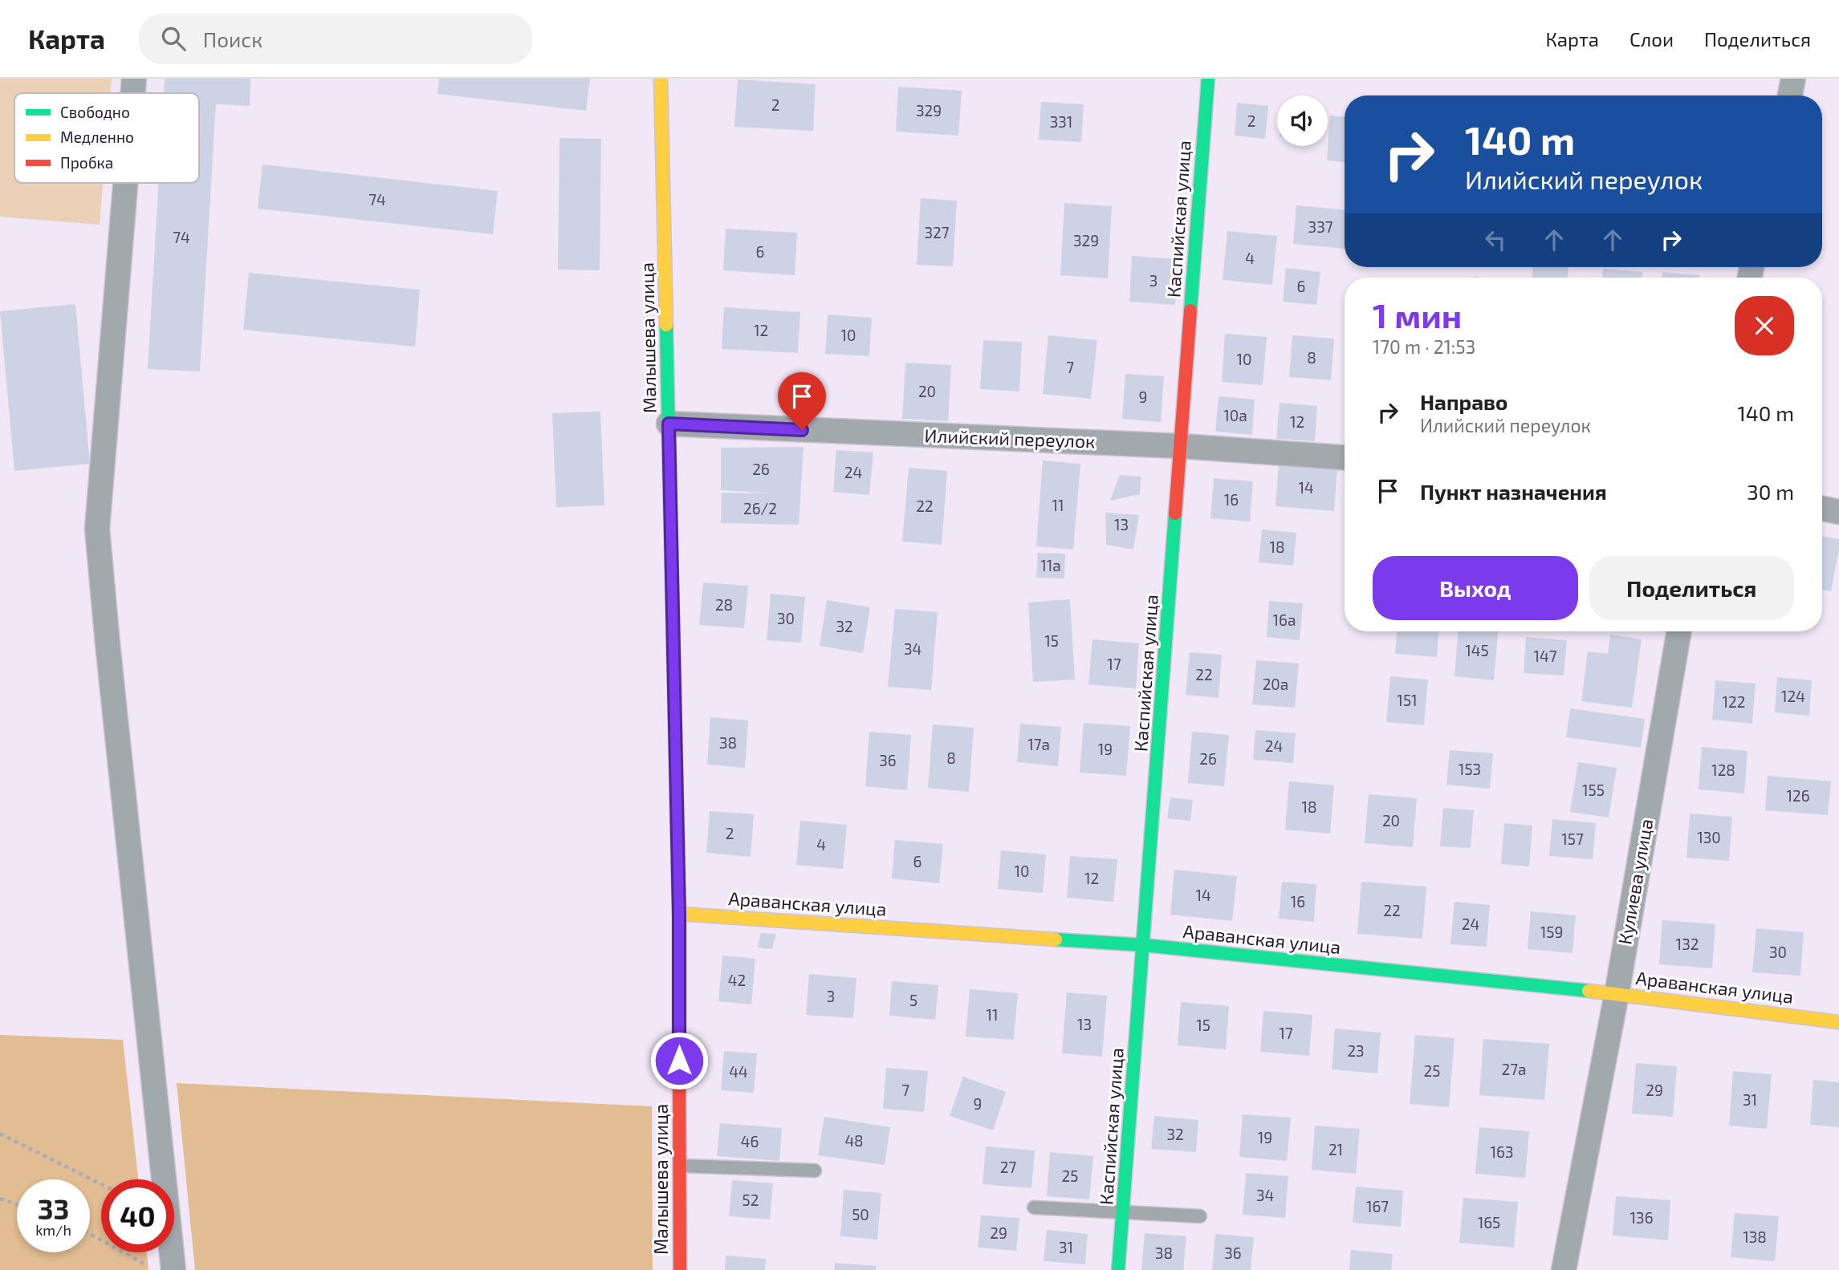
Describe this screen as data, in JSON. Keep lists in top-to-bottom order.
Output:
{
  "streets": {
    "street": [
      "Каспийская улица",
      "Малышева улица",
      "Илийский переулок",
      "Кулиева улица",
      "Араванская улица"
    ]
  },
  "crossings": [
    ["Каспийская улица", "Илийский переулок"],
    ["Каспийская улица", "Араванская улица"],
    ["Малышева улица", "Илийский переулок"],
    ["Малышева улица", "Араванская улица"],
    ["Кулиева улица", "Араванская улица"]
  ],
  "house_numbers": [
    "2",
    "329",
    "2",
    "331",
    "74",
    "337",
    "327",
    "74",
    "329",
    "6",
    "4",
    "3",
    "6",
    "12",
    "10",
    "8",
    "10",
    "7",
    "20",
    "9",
    "10а",
    "12",
    "26",
    "24",
    "14",
    "16",
    "11",
    "22",
    "26/2",
    "13",
    "18",
    "11а",
    "28",
    "30",
    "16а",
    "32",
    "15",
    "34",
    "145",
    "147",
    "17",
    "22",
    "20а",
    "124",
    "151",
    "122",
    "38",
    "17a",
    "24",
    "19",
    "8",
    "26",
    "36",
    "153",
    "128",
    "155",
    "126",
    "18",
    "20",
    "2",
    "130",
    "157",
    "4",
    "6",
    "10",
    "12",
    "14",
    "16",
    "22",
    "24",
    "159",
    "132",
    "30",
    "42",
    "3",
    "5",
    "11",
    "13",
    "15",
    "17",
    "23",
    "27а",
    "25",
    "44",
    "7",
    "29",
    "31",
    "9",
    "32",
    "19",
    "48",
    "46",
    "21",
    "163",
    "27",
    "25",
    "34",
    "52",
    "167",
    "50",
    "136",
    "165",
    "29",
    "138",
    "31",
    "38",
    "36"
  ],
  "legend": ["Свободно", "Медленно", "Пробка"],
  "page": {
    "header": "Карта",
    "search": "Поиск",
    "nav": ["Карта", "Слои", "Поделиться"],
    "turn": ["140 m", "Илийский переулок"],
    "heading": ["1 мин", "170 m · 21:53"],
    "list": [
      {
        "name": "Направо",
        "note": "Илийский переулок",
        "value": "140 m"
      },
      {
        "name": "Пункт назначения",
        "value": "30 m"
      }
    ],
    "buttons": ["Выход", "Поделиться"],
    "speed": "33 km/h",
    "limit": "40"
  }
}
